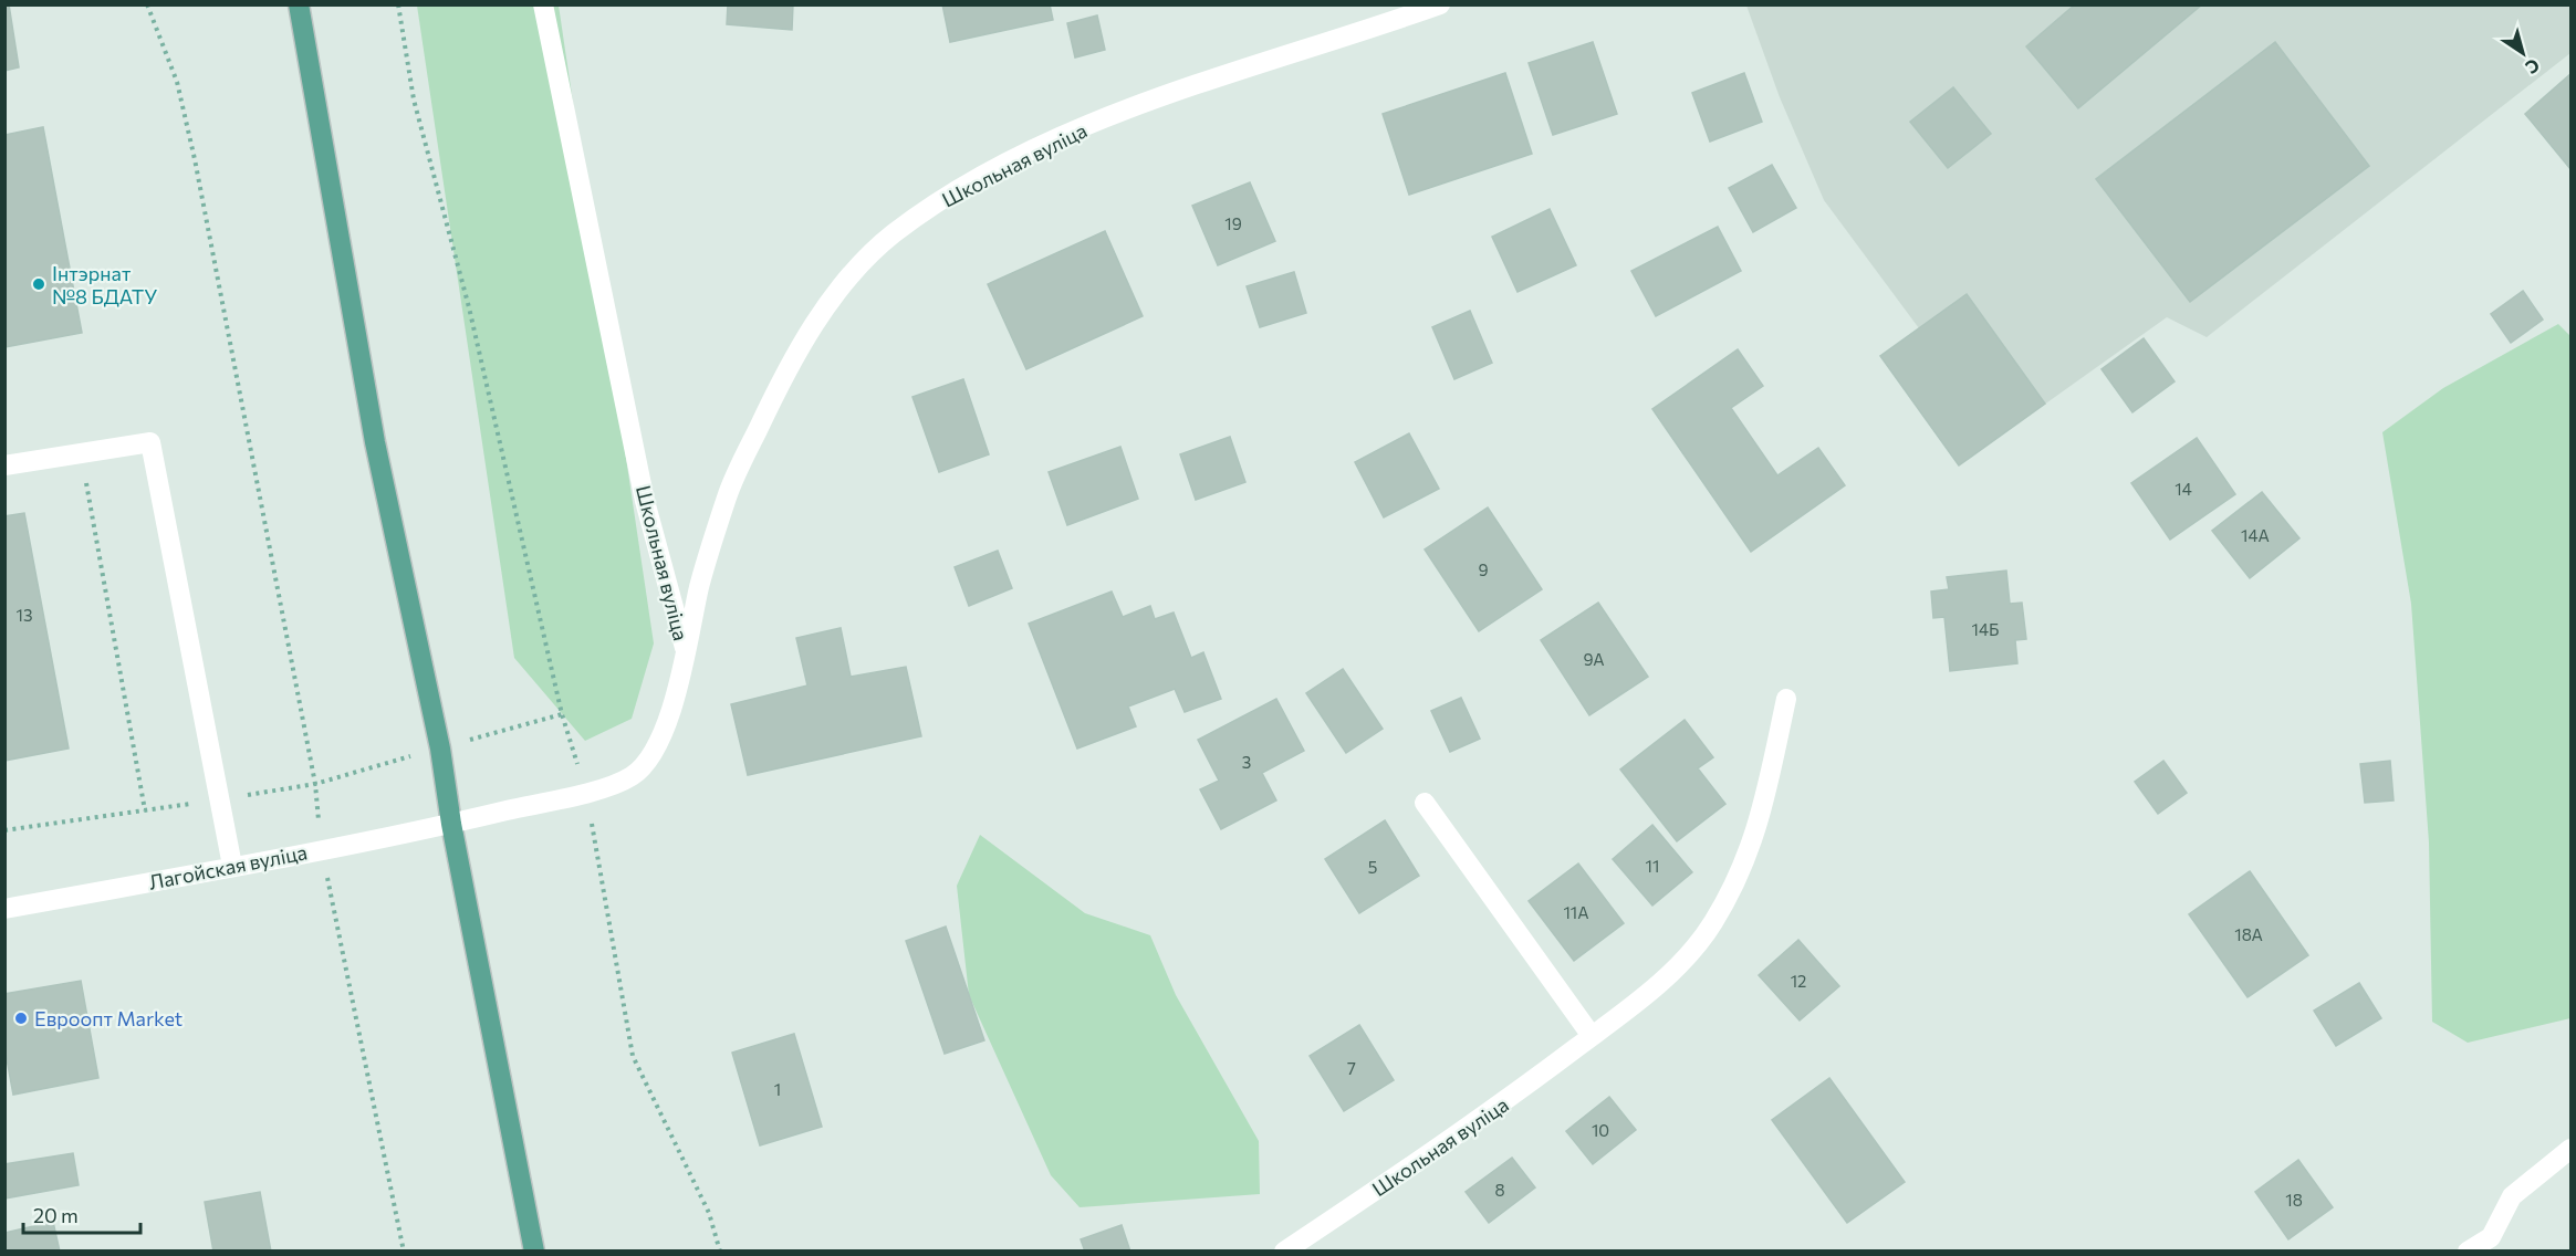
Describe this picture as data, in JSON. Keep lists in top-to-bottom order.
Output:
{
  "streets": {
    "street": ["Школьная вуліца", "Лагойская вуліца"]
  },
  "crossings": [
    ["Школьная вуліца", "Лагойская вуліца"]
  ],
  "places": ["Інтэрнат №8 БДАТУ", "Евроопт Market"],
  "house_numbers": [
    "19",
    "14",
    "14А",
    "9",
    "13",
    "14Б",
    "9А",
    "3",
    "11",
    "5",
    "11А",
    "18А",
    "12",
    "7",
    "1",
    "10",
    "8",
    "18"
  ],
  "scale_bar": "20 m",
  "north": "bottom right"
}
